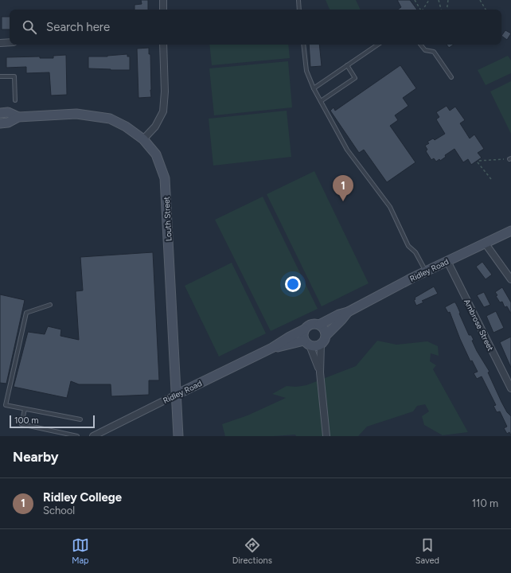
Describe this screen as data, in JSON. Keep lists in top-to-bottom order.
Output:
{
  "streets": {
    "street": ["Louth Street", "Ridley Road", "Ambrose Street"]
  },
  "crossings": [
    ["Louth Street", "Ridley Road"],
    ["Ridley Road", "Ambrose Street"]
  ],
  "scale_bar": "100 m",
  "page": {
    "search": "Search here",
    "pins": "1",
    "scale": "100 m",
    "heading": "Nearby",
    "list": [
      {
        "mark": "1",
        "name": "Ridley College",
        "note": "School",
        "value": "110 m"
      }
    ],
    "nav": ["Map", "Directions", "Saved"]
  }
}
